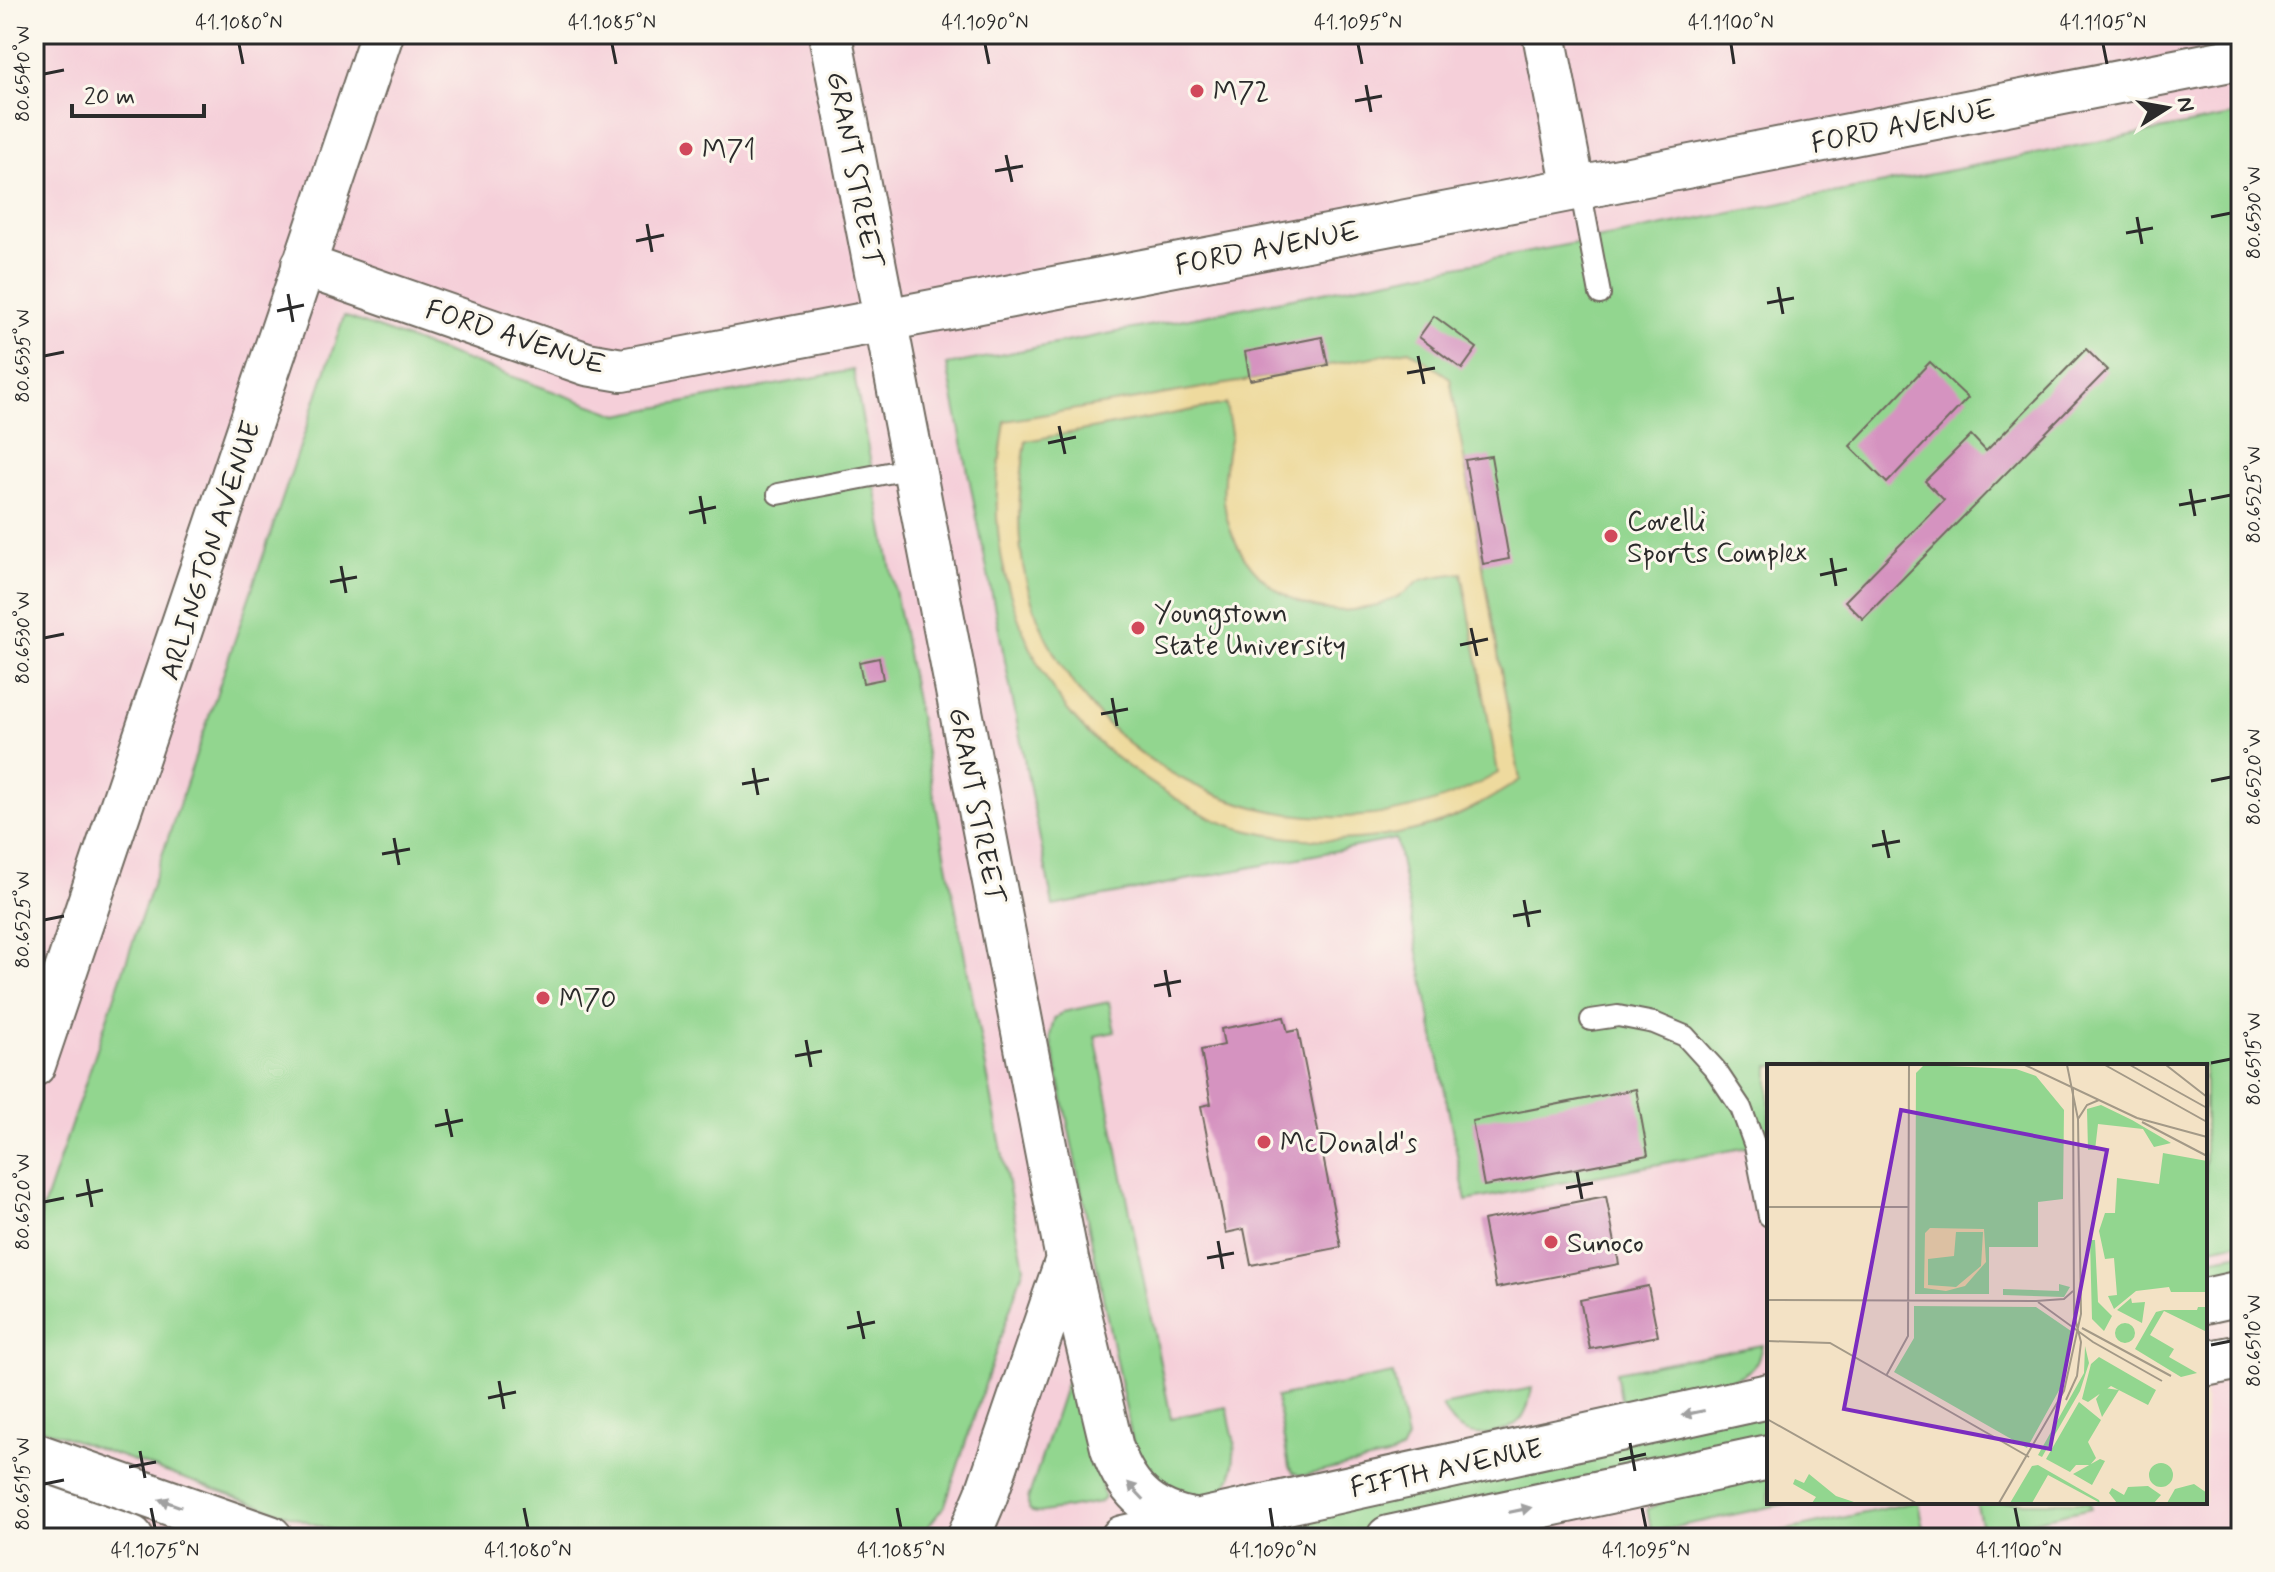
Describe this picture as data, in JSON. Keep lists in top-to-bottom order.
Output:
{
  "streets": {
    "main road": ["FIFTH AVENUE"],
    "street": ["FORD AVENUE", "GRANT STREET", "ARLINGTON AVENUE"]
  },
  "crossings": [
    ["FORD AVENUE", "GRANT STREET"],
    ["FORD AVENUE", "ARLINGTON AVENUE"],
    ["GRANT STREET", "FIFTH AVENUE"]
  ],
  "places": [
    "M72",
    "M71",
    "Covelli Sports Complex",
    "Youngstown State University",
    "M70",
    "McDonald's",
    "Sunoco"
  ],
  "scale_bar": "20 m",
  "north": "right",
  "coordinates": [
    "41.1080°N",
    "41.1085°N",
    "41.1090°N",
    "41.1095°N",
    "41.1100°N",
    "41.1105°N",
    "80.6540°W",
    "80.6530°W",
    "80.6535°W",
    "80.6525°W",
    "80.6520°W",
    "80.6515°W",
    "80.6510°W",
    "41.1075°N"
  ]
}
